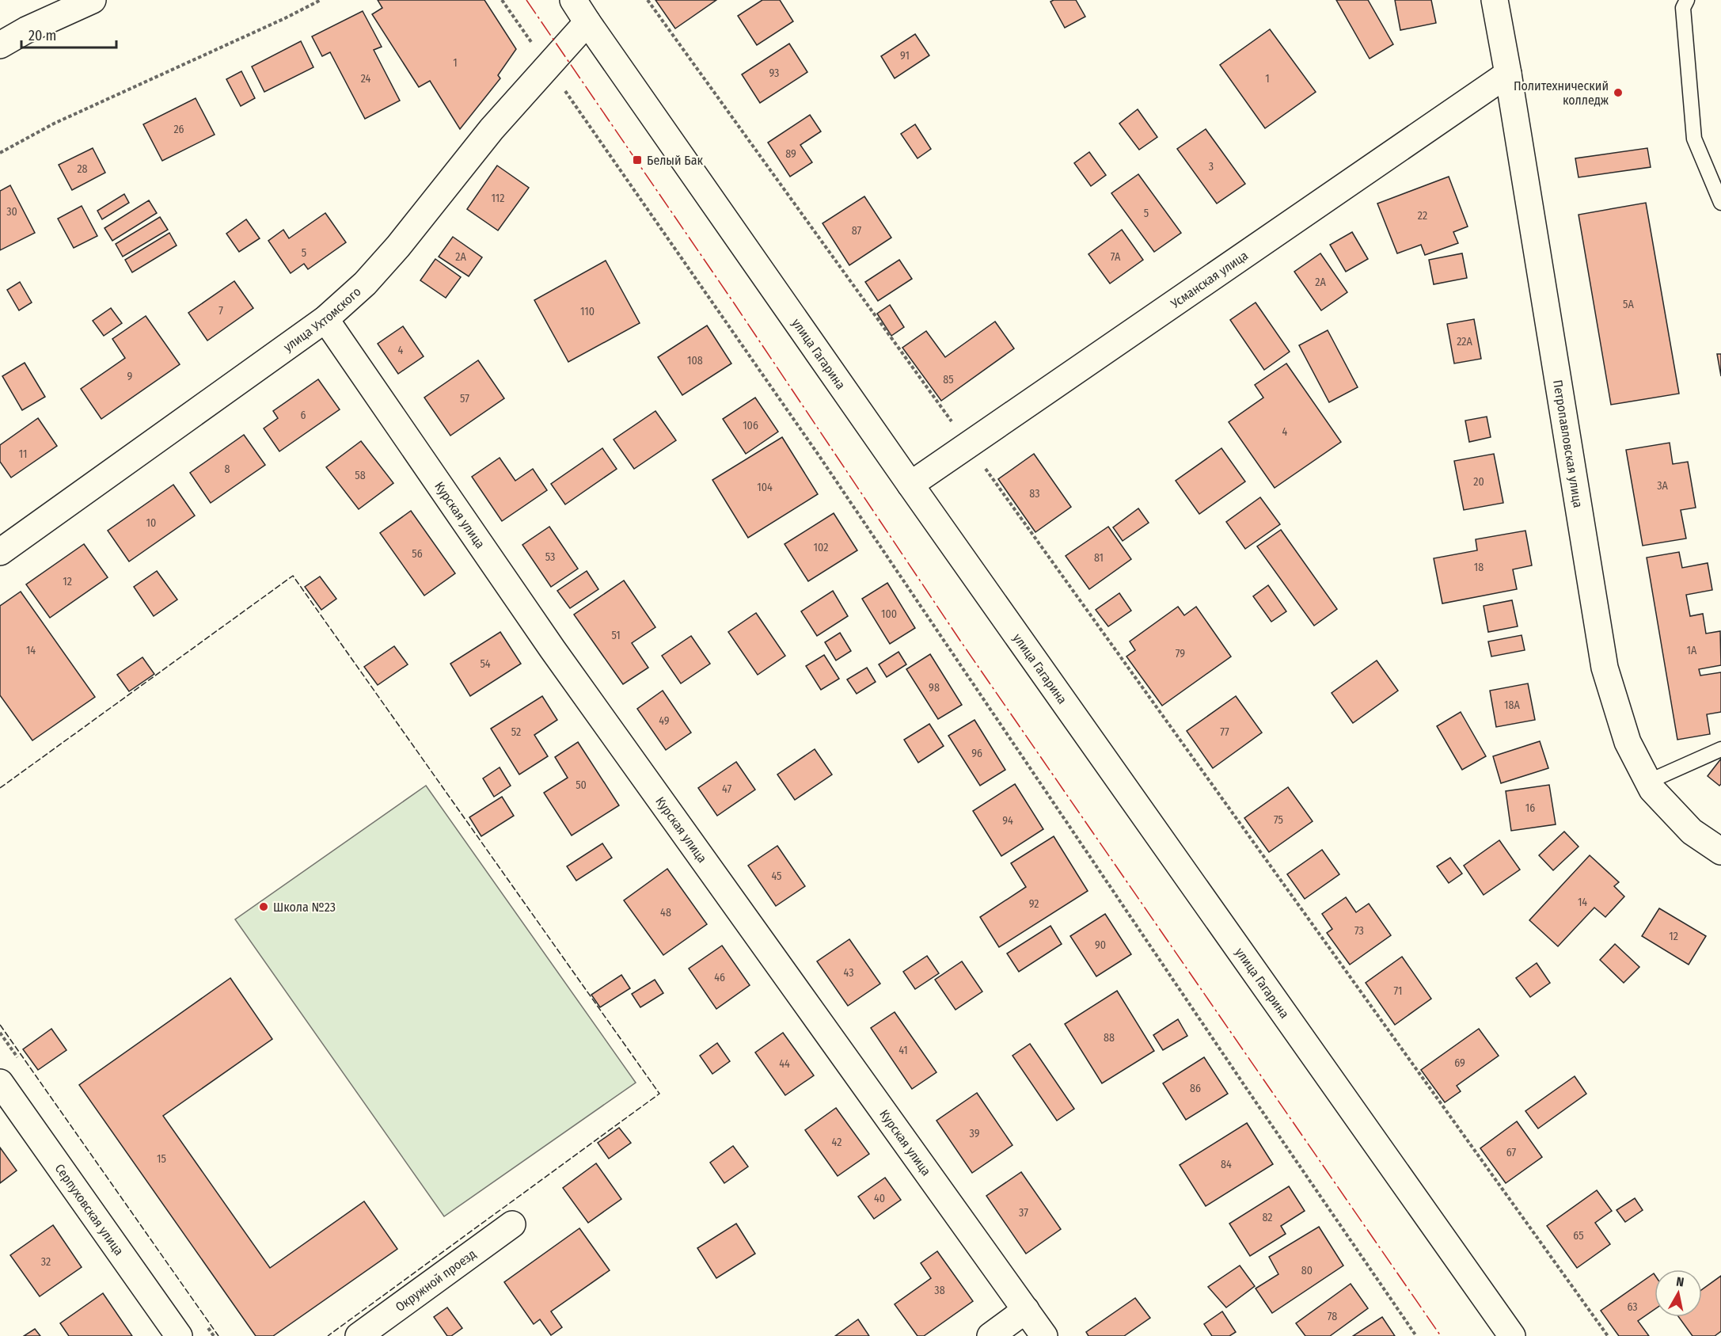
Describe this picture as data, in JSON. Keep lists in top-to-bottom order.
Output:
{
  "streets": {
    "street": [
      "Усманская улица",
      "улица Ухтомского",
      "улица Гагарина",
      "Петропавловская улица",
      "Курская улица",
      "Серпуховская улица",
      "Окружной проезд"
    ]
  },
  "crossings": [
    ["Усманская улица", "улица Гагарина"],
    ["Усманская улица", "Петропавловская улица"],
    ["улица Ухтомского", "улица Гагарина"],
    ["улица Ухтомского", "Курская улица"]
  ],
  "places": {
    "other": ["Политехнический колледж", "Школа №23"],
    "transit": ["Белый Бак"]
  },
  "house_numbers": [
    "91",
    "1",
    "93",
    "24",
    "1",
    "26",
    "89",
    "3",
    "28",
    "112",
    "30",
    "5",
    "22",
    "87",
    "5",
    "2А",
    "7А",
    "2А",
    "5А",
    "7",
    "110",
    "22А",
    "4",
    "108",
    "9",
    "85",
    "57",
    "6",
    "106",
    "4",
    "11",
    "8",
    "58",
    "20",
    "3А",
    "104",
    "83",
    "10",
    "102",
    "56",
    "53",
    "81",
    "18",
    "12",
    "100",
    "51",
    "14",
    "1А",
    "79",
    "54",
    "98",
    "18А",
    "49",
    "52",
    "77",
    "96",
    "50",
    "47",
    "16",
    "75",
    "94",
    "45",
    "14",
    "92",
    "48",
    "73",
    "12",
    "90",
    "43",
    "46",
    "71",
    "88",
    "41",
    "69",
    "44",
    "86",
    "39",
    "42",
    "67",
    "15",
    "84",
    "40",
    "37",
    "82",
    "65",
    "32",
    "80",
    "38",
    "63",
    "78"
  ],
  "scale_bar": "20 m",
  "north": "top"
}
